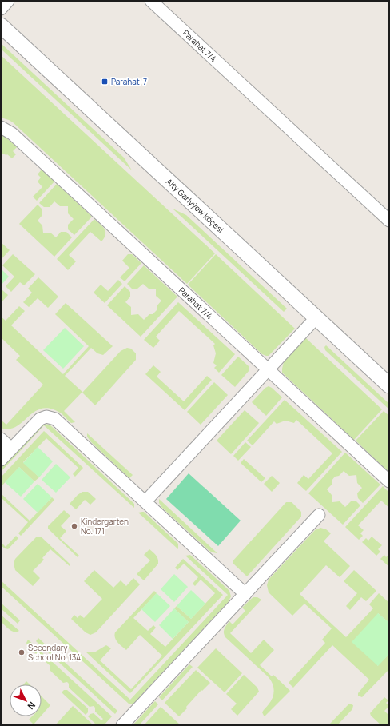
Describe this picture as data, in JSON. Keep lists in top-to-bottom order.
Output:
{
  "streets": {
    "street": ["Parahat 7/4", "Alty Garlyýew köçesi"]
  },
  "places": {
    "transit": ["Parahat-7"],
    "other": ["Kindergarten No. 171", "Secondary School No. 134"]
  },
  "north": "bottom right"
}
